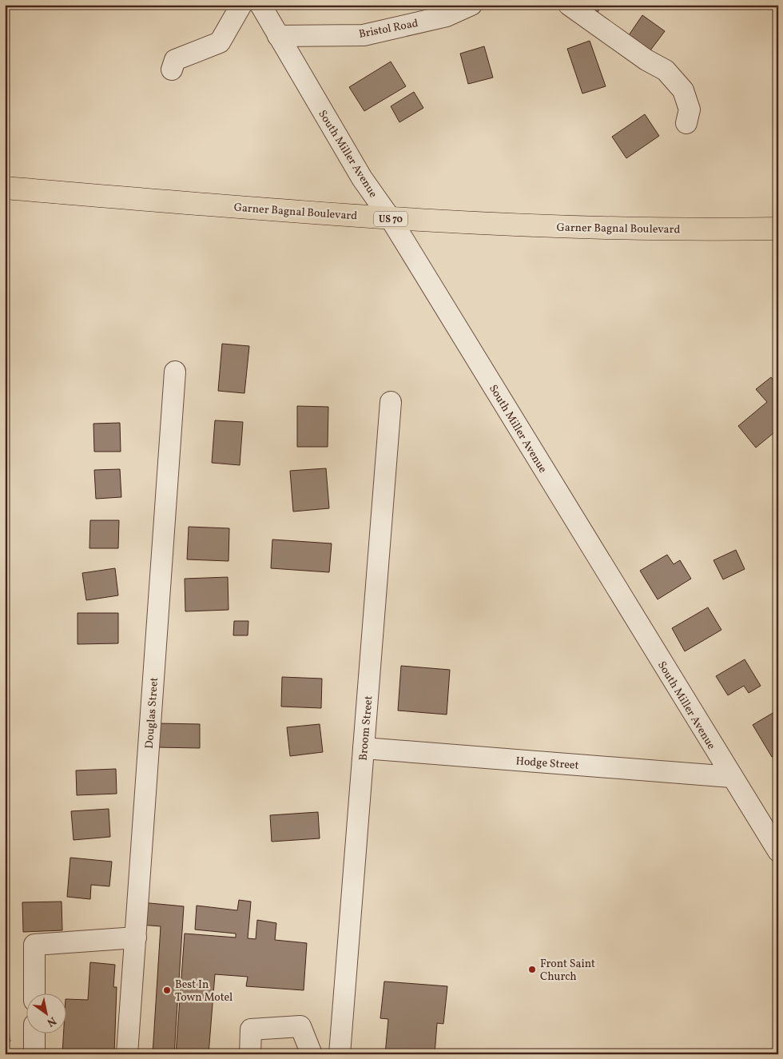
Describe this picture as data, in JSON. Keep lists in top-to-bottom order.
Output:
{
  "streets": {
    "highway": ["Garner Bagnal Boulevard", "US 70"],
    "street": [
      "Bristol Road",
      "South Miller Avenue",
      "Douglas Street",
      "Broom Street",
      "Hodge Street"
    ]
  },
  "crossings": [
    ["Bristol Road", "South Miller Avenue"],
    ["South Miller Avenue", "Garner Bagnal Boulevard"],
    ["South Miller Avenue", "Hodge Street"],
    ["Broom Street", "Hodge Street"]
  ],
  "places": ["Front Saint Church", "Best In Town Motel"],
  "north": "bottom right"
}
